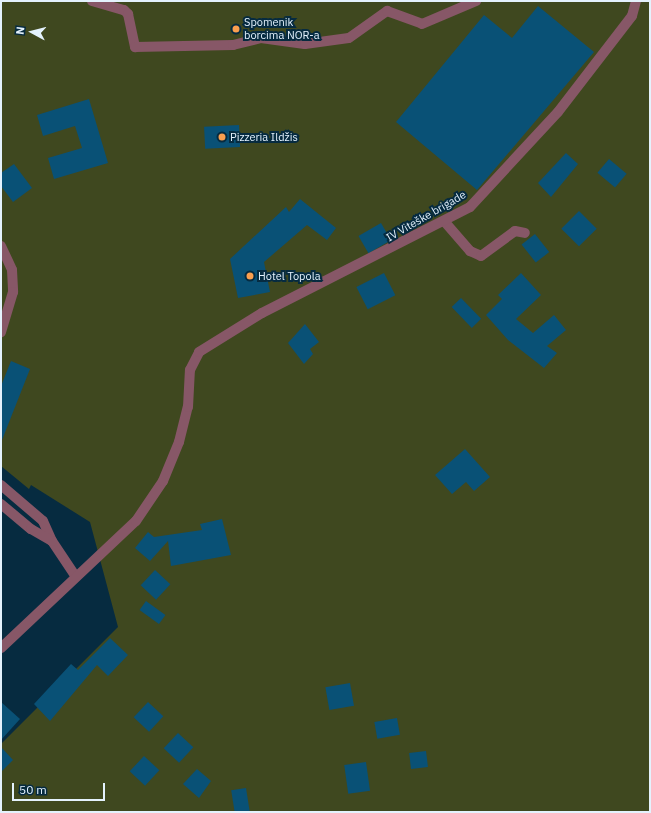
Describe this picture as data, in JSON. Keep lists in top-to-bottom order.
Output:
{
  "streets": {
    "street": ["IV Viteške brigade"]
  },
  "places": ["Spomenik borcima NOR-a", "Pizzeria Ildžis", "Hotel Topola"],
  "scale_bar": "50 m",
  "north": "left"
}
